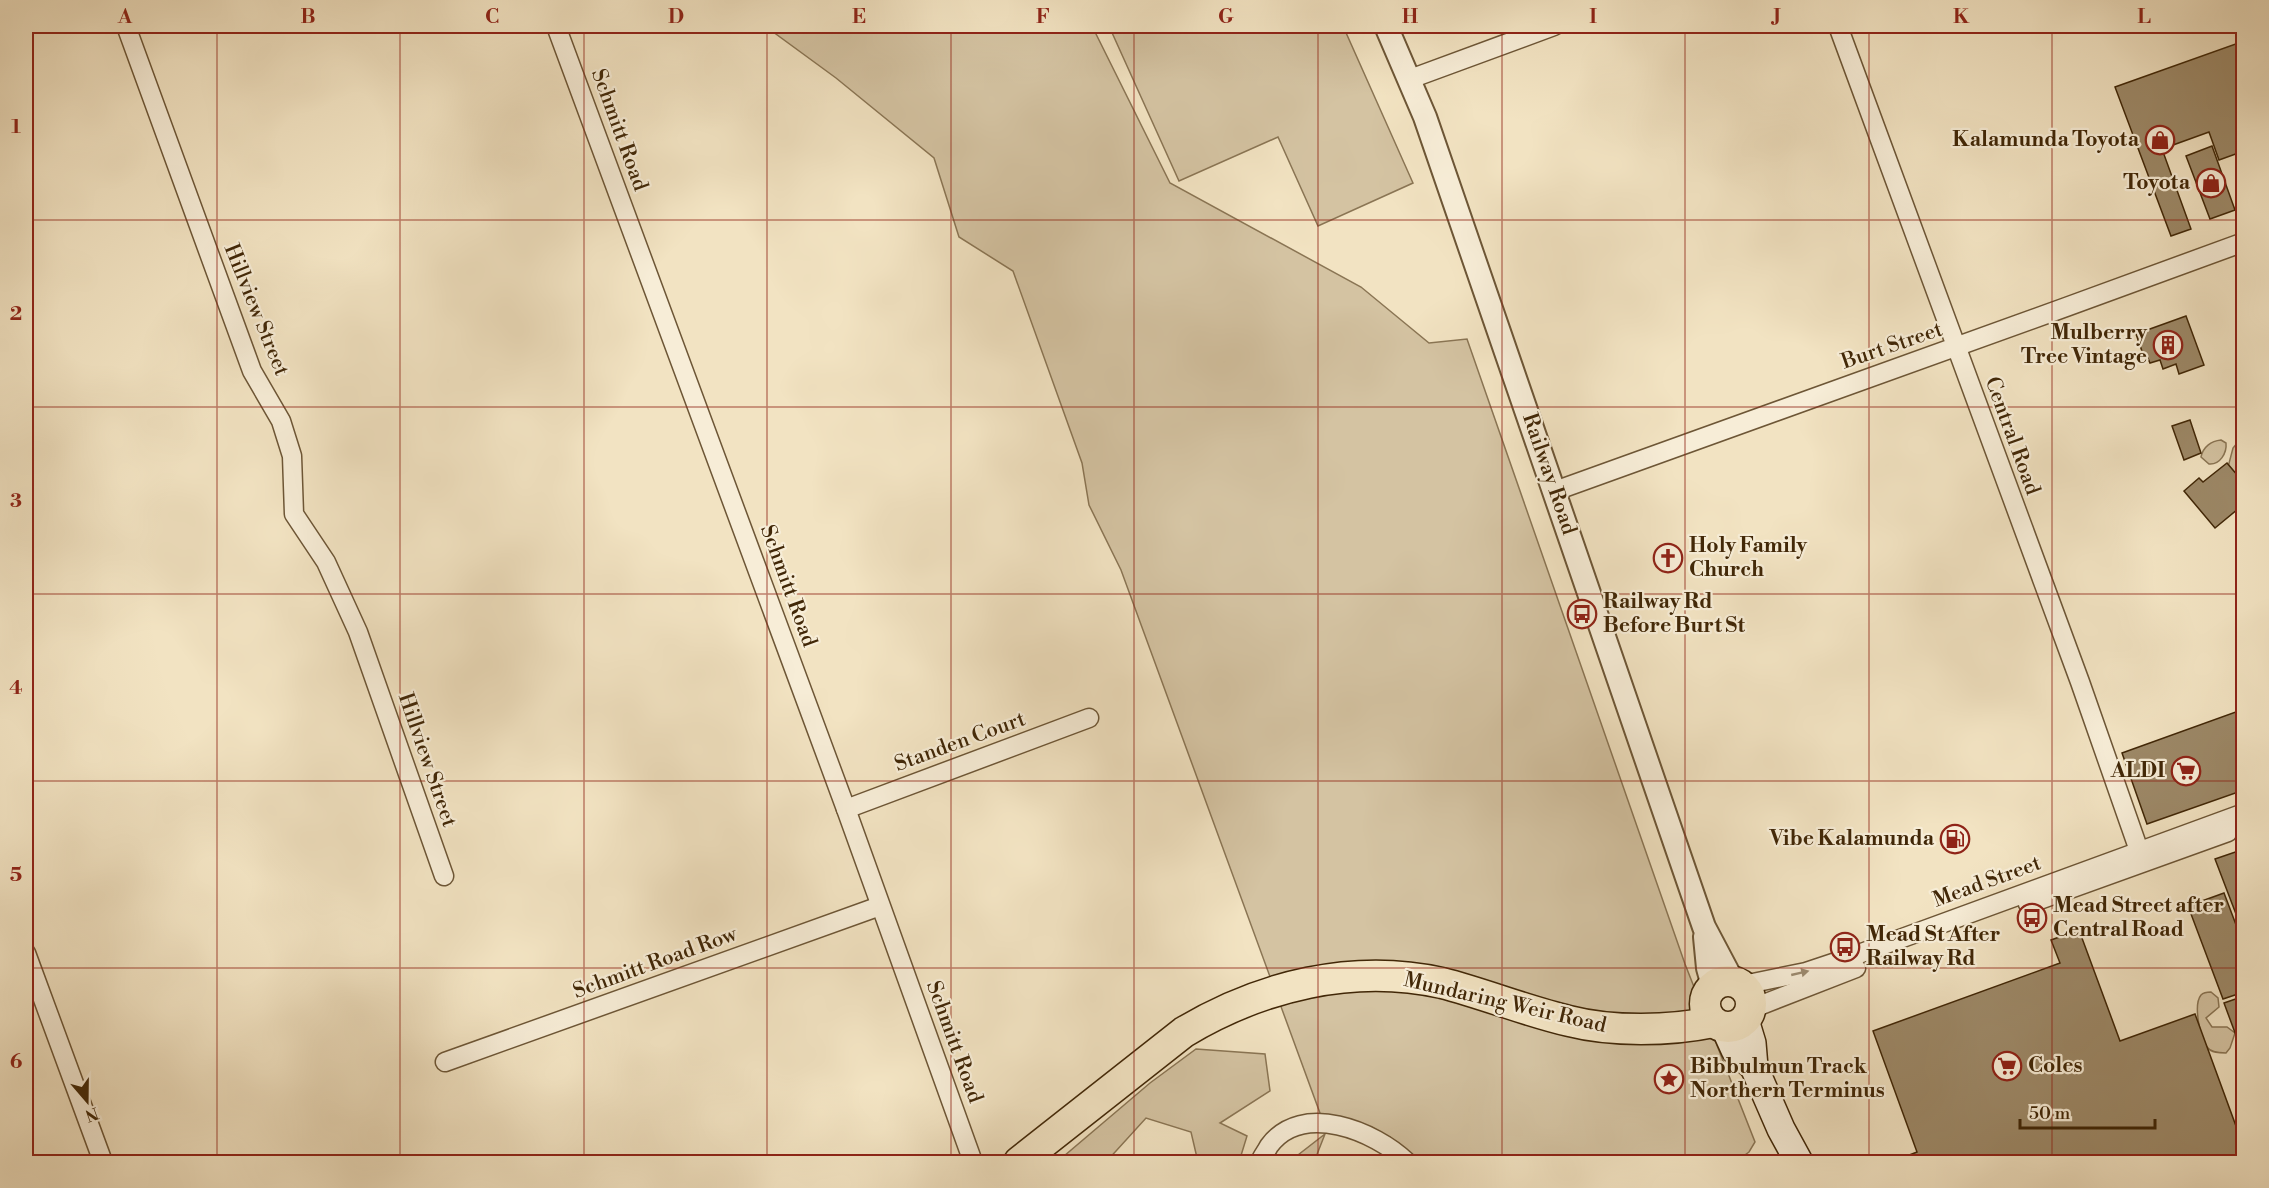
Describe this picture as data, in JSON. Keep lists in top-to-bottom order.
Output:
{
  "streets": {
    "main road": ["Railway Road", "Mundaring Weir Road"],
    "street": [
      "Schmitt Road",
      "Hillview Street",
      "Burt Street",
      "Central Road",
      "Standen Court",
      "Mead Street",
      "Schmitt Road Row"
    ]
  },
  "crossings": [
    ["Schmitt Road", "Standen Court"],
    ["Schmitt Road", "Schmitt Road Row"],
    ["Burt Street", "Central Road"],
    ["Burt Street", "Railway Road"],
    ["Central Road", "Mead Street"],
    ["Railway Road", "Mead Street"],
    ["Railway Road", "Mundaring Weir Road"],
    ["Mead Street", "Mundaring Weir Road"]
  ],
  "places": {
    "shop": ["Kalamunda Toyota", "Toyota"],
    "building": ["Mulberry Tree Vintage"],
    "church": ["Holy Family Church"],
    "bus stop": ["Railway Rd Before Burt St", "Mead Street after Central Road", "Mead St After Railway Rd"],
    "supermarket": ["ALDI", "Coles"],
    "fuel station": ["Vibe Kalamunda"],
    "place": ["Bibbulmun Track Northern Terminus"]
  },
  "scale_bar": "50 m",
  "north": "bottom",
  "grid": {
    "columns": [
      "A",
      "B",
      "C",
      "D",
      "E",
      "F",
      "G",
      "H",
      "I",
      "J",
      "K",
      "L"
    ],
    "rows": [
      "1",
      "2",
      "3",
      "4",
      "5",
      "6"
    ]
  }
}
